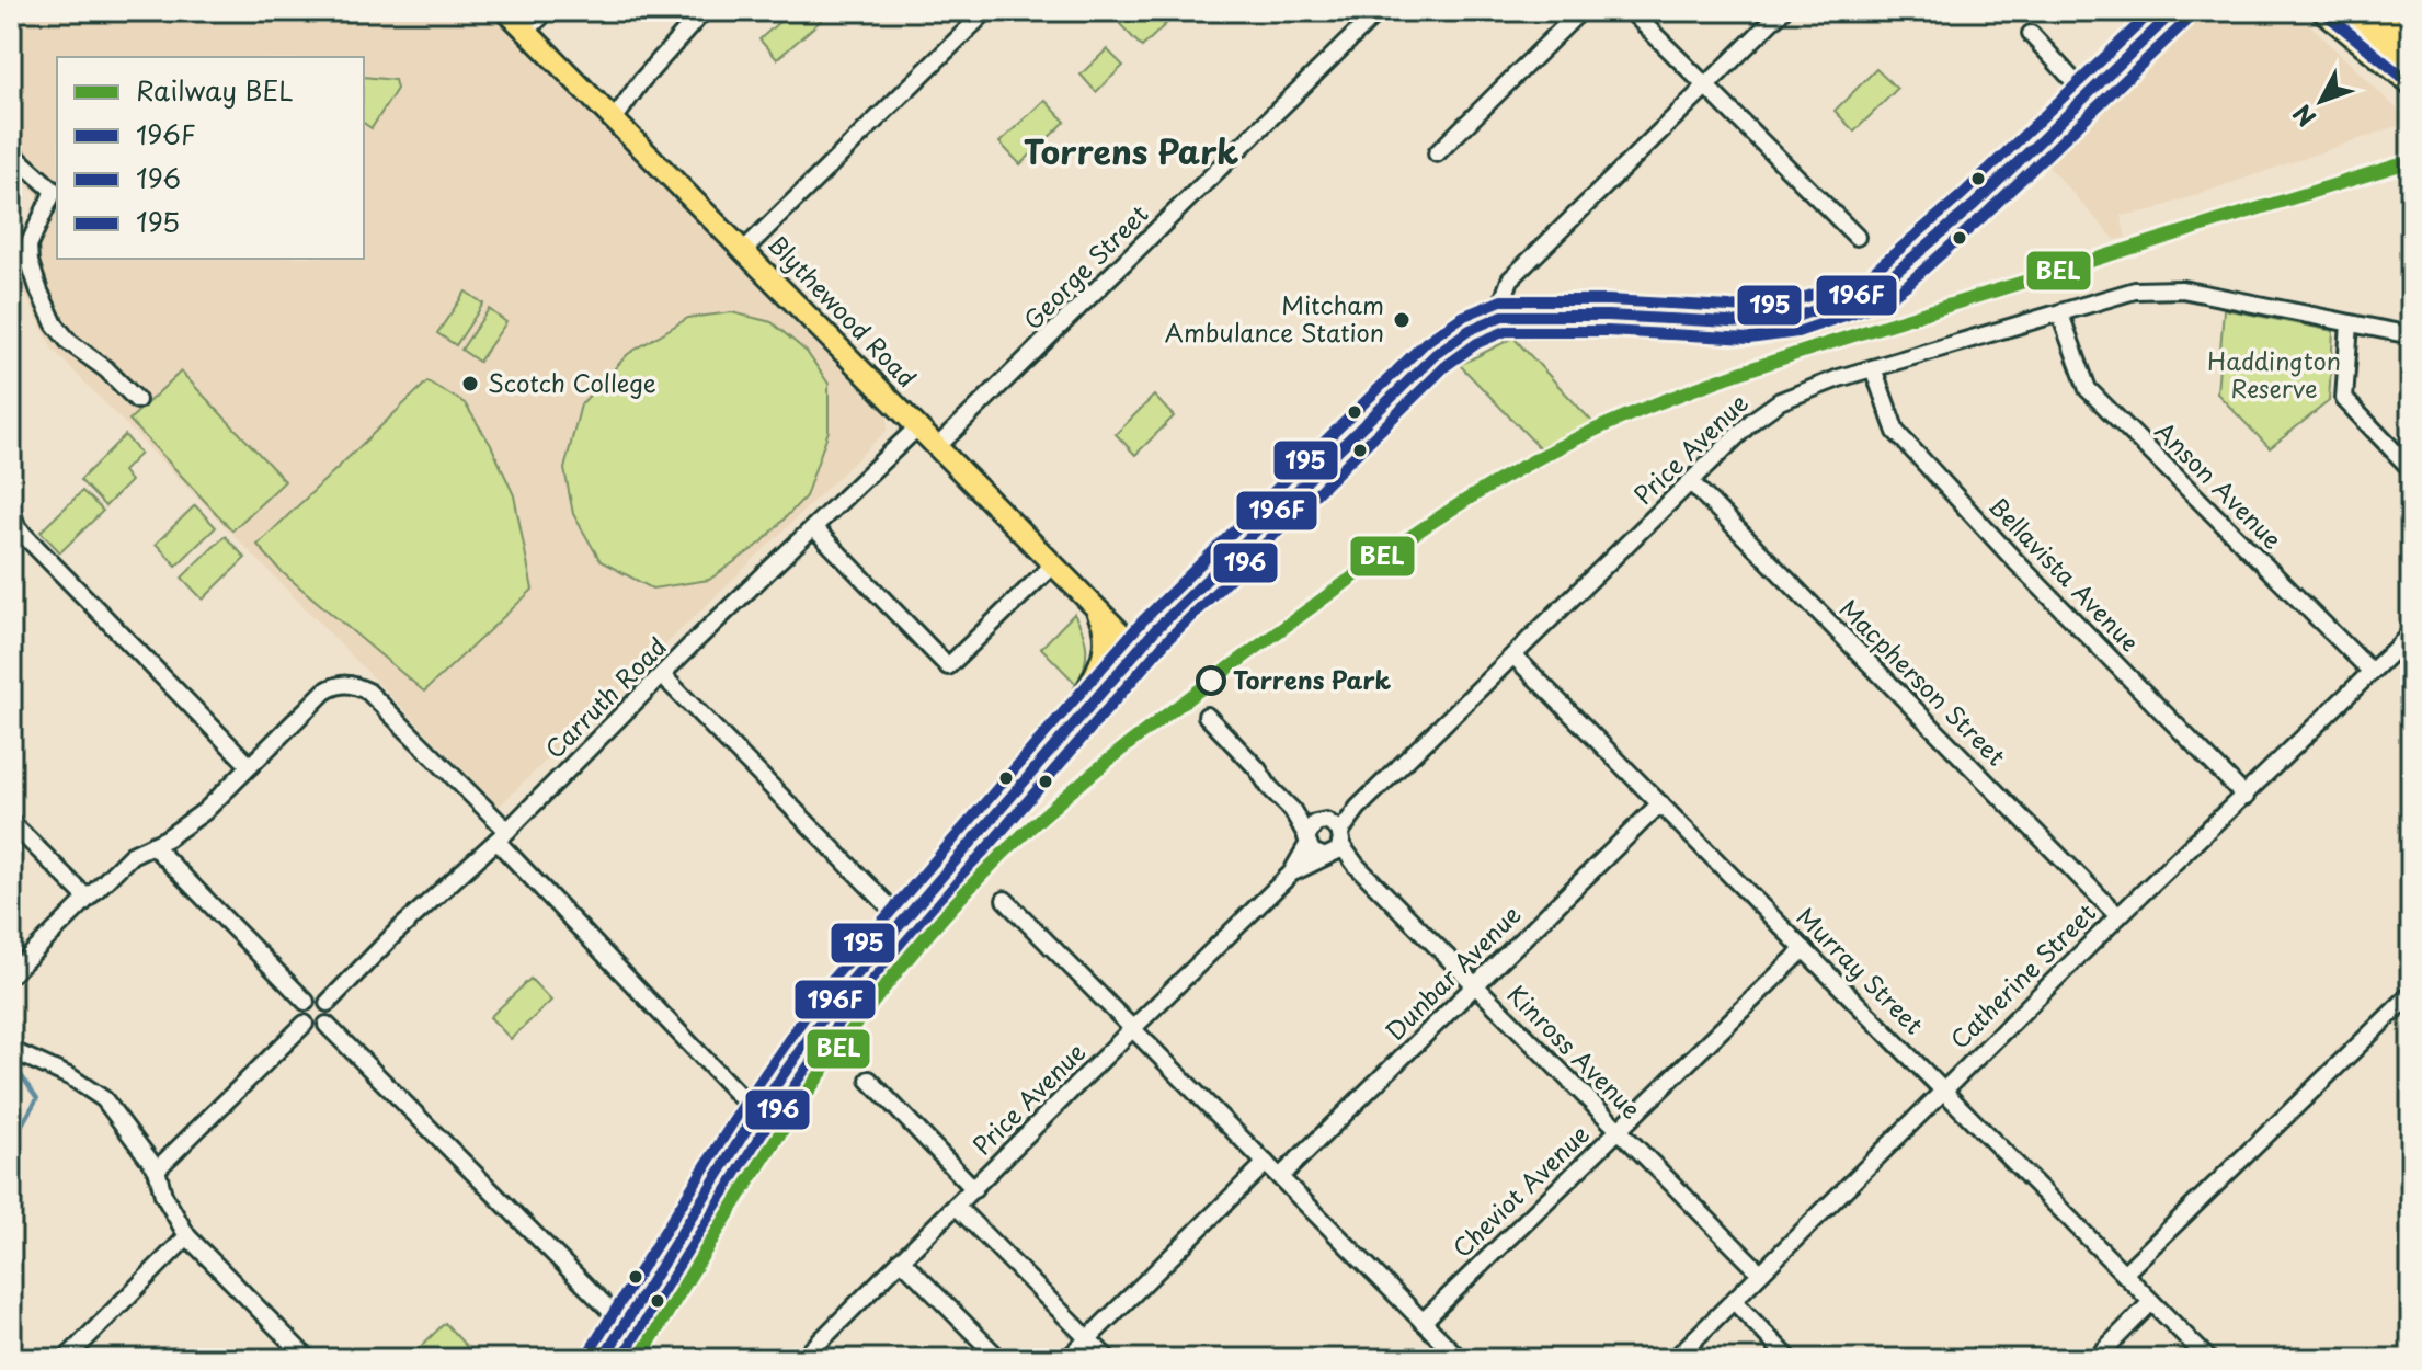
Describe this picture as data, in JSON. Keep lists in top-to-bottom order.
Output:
{
  "streets": {
    "main road": ["Blythewood Road"],
    "street": [
      "George Street",
      "Price Avenue",
      "Anson Avenue",
      "Bellavista Avenue",
      "Macpherson Street",
      "Carruth Road",
      "Murray Street",
      "Dunbar Avenue",
      "Catherine Street",
      "Kinross Avenue",
      "Cheviot Avenue"
    ]
  },
  "crossings": [
    ["George Street", "Blythewood Road"],
    ["Blythewood Road", "Carruth Road"],
    ["Price Avenue", "Anson Avenue"],
    ["Price Avenue", "Bellavista Avenue"],
    ["Price Avenue", "Macpherson Street"],
    ["Price Avenue", "Murray Street"],
    ["Price Avenue", "Kinross Avenue"],
    ["Anson Avenue", "Catherine Street"],
    ["Bellavista Avenue", "Catherine Street"],
    ["Macpherson Street", "Catherine Street"],
    ["Murray Street", "Dunbar Avenue"],
    ["Murray Street", "Catherine Street"],
    ["Murray Street", "Cheviot Avenue"],
    ["Dunbar Avenue", "Kinross Avenue"],
    ["Catherine Street", "Kinross Avenue"],
    ["Kinross Avenue", "Cheviot Avenue"]
  ],
  "districts": ["Torrens Park"],
  "parks": ["Haddington Reserve"],
  "places": ["Mitcham Ambulance Station", "Scotch College", "Torrens Park"],
  "lines": [
    "transit line 196F",
    "transit line 195",
    "transit line 196",
    "rail line BEL"
  ],
  "legend": [
    "Railway BEL",
    "196F",
    "196",
    "195"
  ],
  "north": "bottom left"
}
